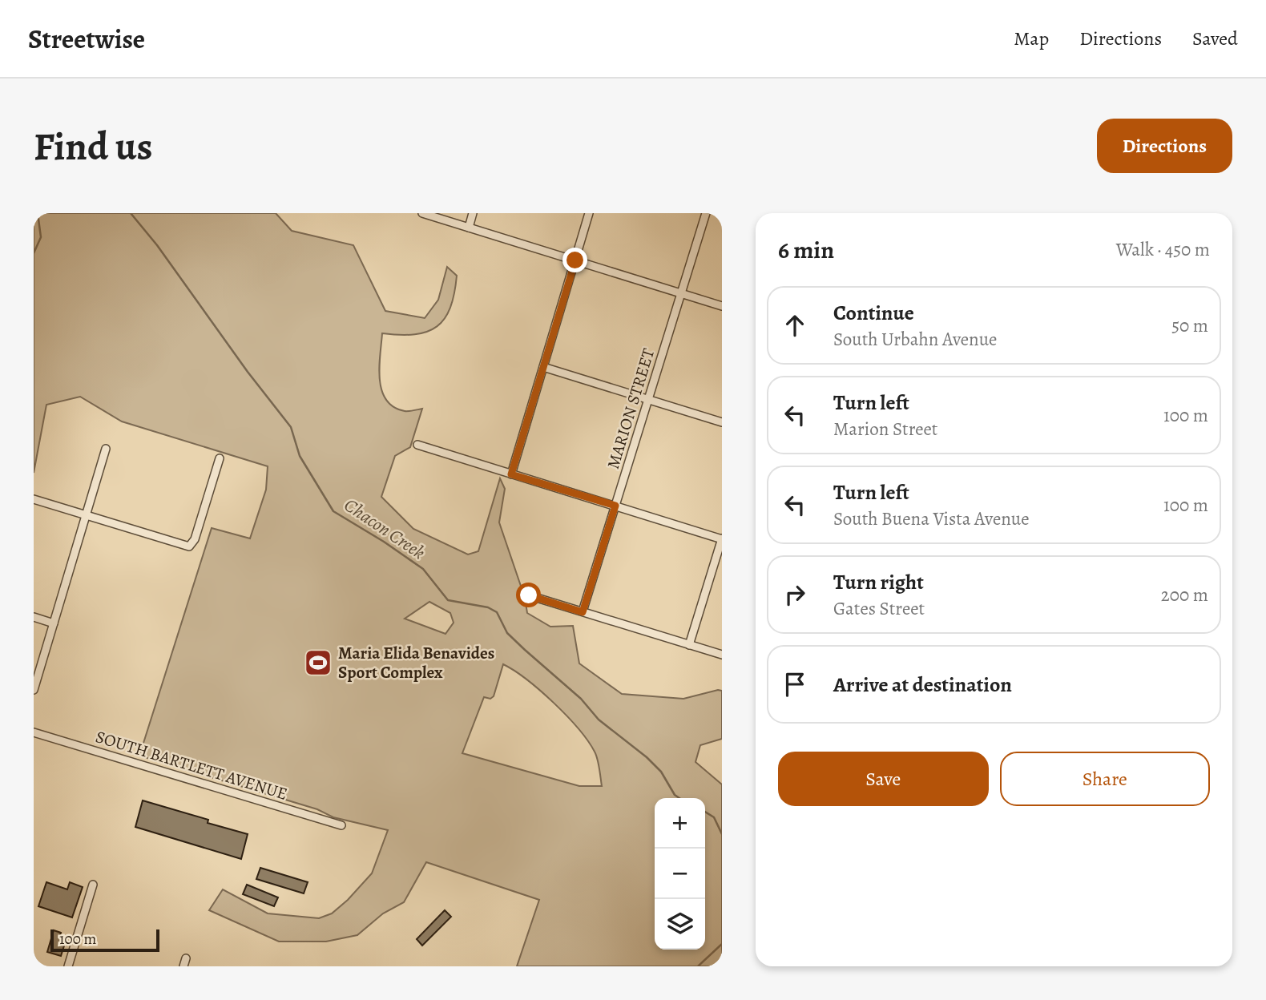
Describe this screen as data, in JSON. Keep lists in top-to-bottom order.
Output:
{
  "streets": {
    "street": ["MARION STREET", "SOUTH BARTLETT AVENUE"]
  },
  "water": ["Chacon Creek"],
  "places": {
    "sports": ["Maria Elida Benavides Sport Complex"]
  },
  "scale_bar": "100 m",
  "page": {
    "header": "Streetwise",
    "nav": ["Map", "Directions", "Saved"],
    "buttons": [
      "Directions",
      ["Save", "Share"]
    ],
    "title": "Find us",
    "heading": ["6 min", "Walk · 450 m"],
    "list": [
      ["Continue", "South Urbahn Avenue", "50 m"],
      ["Turn left", "Marion Street", "100 m"],
      ["Turn left", "South Buena Vista Avenue", "100 m"],
      ["Turn right", "Gates Street", "200 m"],
      "Arrive at destination"
    ],
    "map_buttons": ["+", "−"],
    "scale": "100 m"
  }
}
